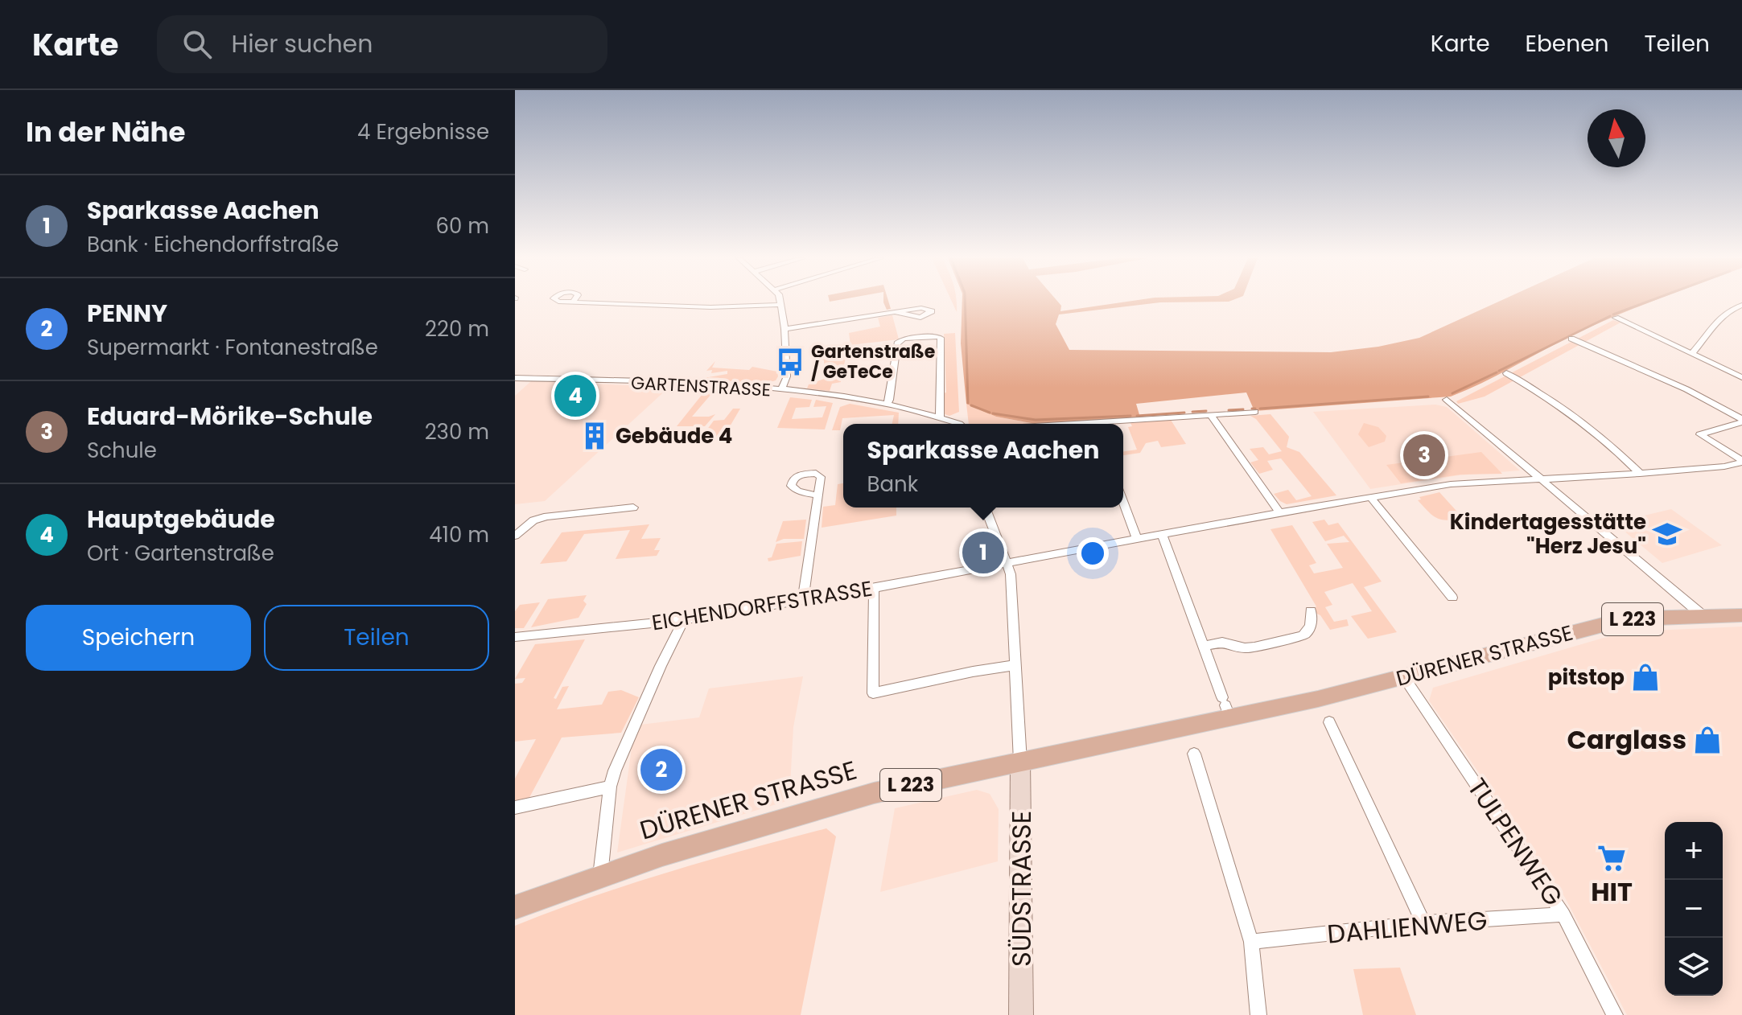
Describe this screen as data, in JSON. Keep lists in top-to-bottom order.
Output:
{
  "streets": {
    "main road": ["L 223", "DÜRENER STRASSE", "SÜDSTRASSE"],
    "street": [
      "GARTENSTRASSE",
      "EICHENDORFFSTRASSE",
      "TULPENWEG",
      "DAHLIENWEG"
    ]
  },
  "crossings": [
    ["DÜRENER STRASSE", "TULPENWEG"],
    ["DÜRENER STRASSE", "SÜDSTRASSE"],
    ["TULPENWEG", "DAHLIENWEG"]
  ],
  "places": {
    "bus stop": ["Gartenstraße / GeTeCe"],
    "building": ["Gebäude 4"],
    "school or university": ["Kindertagesstätte \"Herz Jesu\""],
    "shop": ["pitstop", "Carglass"],
    "supermarket": ["HIT"]
  },
  "north": "top",
  "page": {
    "header": "Karte",
    "search": "Hier suchen",
    "nav": ["Karte", "Ebenen", "Teilen"],
    "heading": ["In der Nähe", "4 Ergebnisse"],
    "list": [
      {
        "mark": "1",
        "name": "Sparkasse Aachen",
        "note": "Bank · Eichendorffstraße",
        "value": "60 m"
      },
      {
        "mark": "2",
        "name": "PENNY",
        "note": "Supermarkt · Fontanestraße",
        "value": "220 m"
      },
      {
        "mark": "3",
        "name": "Eduard-Mörike-Schule",
        "note": "Schule",
        "value": "230 m"
      },
      {
        "mark": "4",
        "name": "Hauptgebäude",
        "note": "Ort · Gartenstraße",
        "value": "410 m"
      }
    ],
    "pins": [
      "4",
      "3",
      "1",
      "2"
    ],
    "popup": ["Sparkasse Aachen", "Bank"],
    "buttons": ["Speichern", "Teilen"],
    "map_buttons": ["+", "−"]
  }
}
